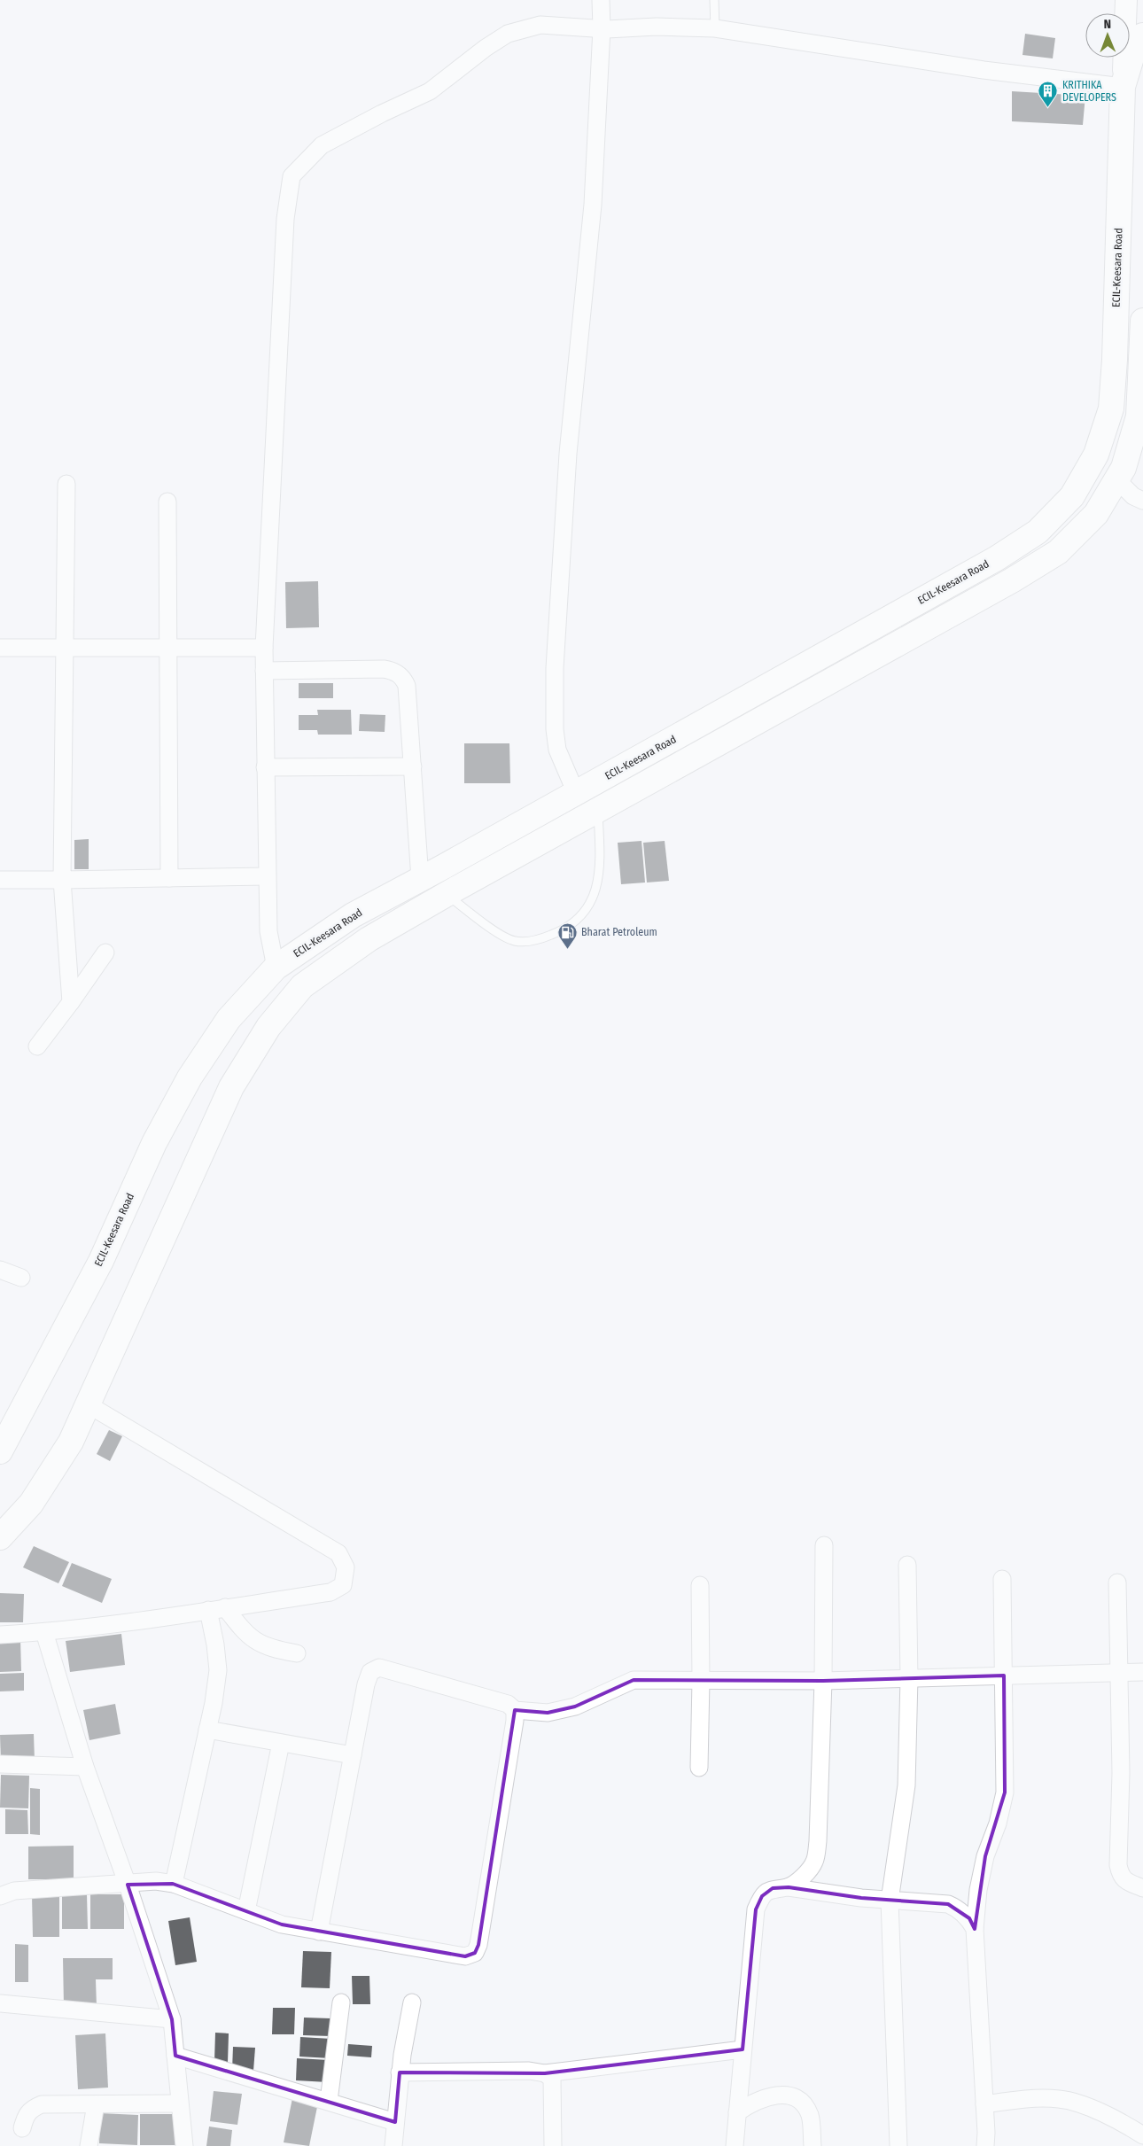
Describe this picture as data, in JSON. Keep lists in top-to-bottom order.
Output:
{
  "streets": {
    "main road": ["ECIL-Keesara Road"]
  },
  "places": {
    "building": ["KRITHIKA DEVELOPERS"],
    "fuel station": ["Bharat Petroleum"]
  },
  "north": "top"
}
